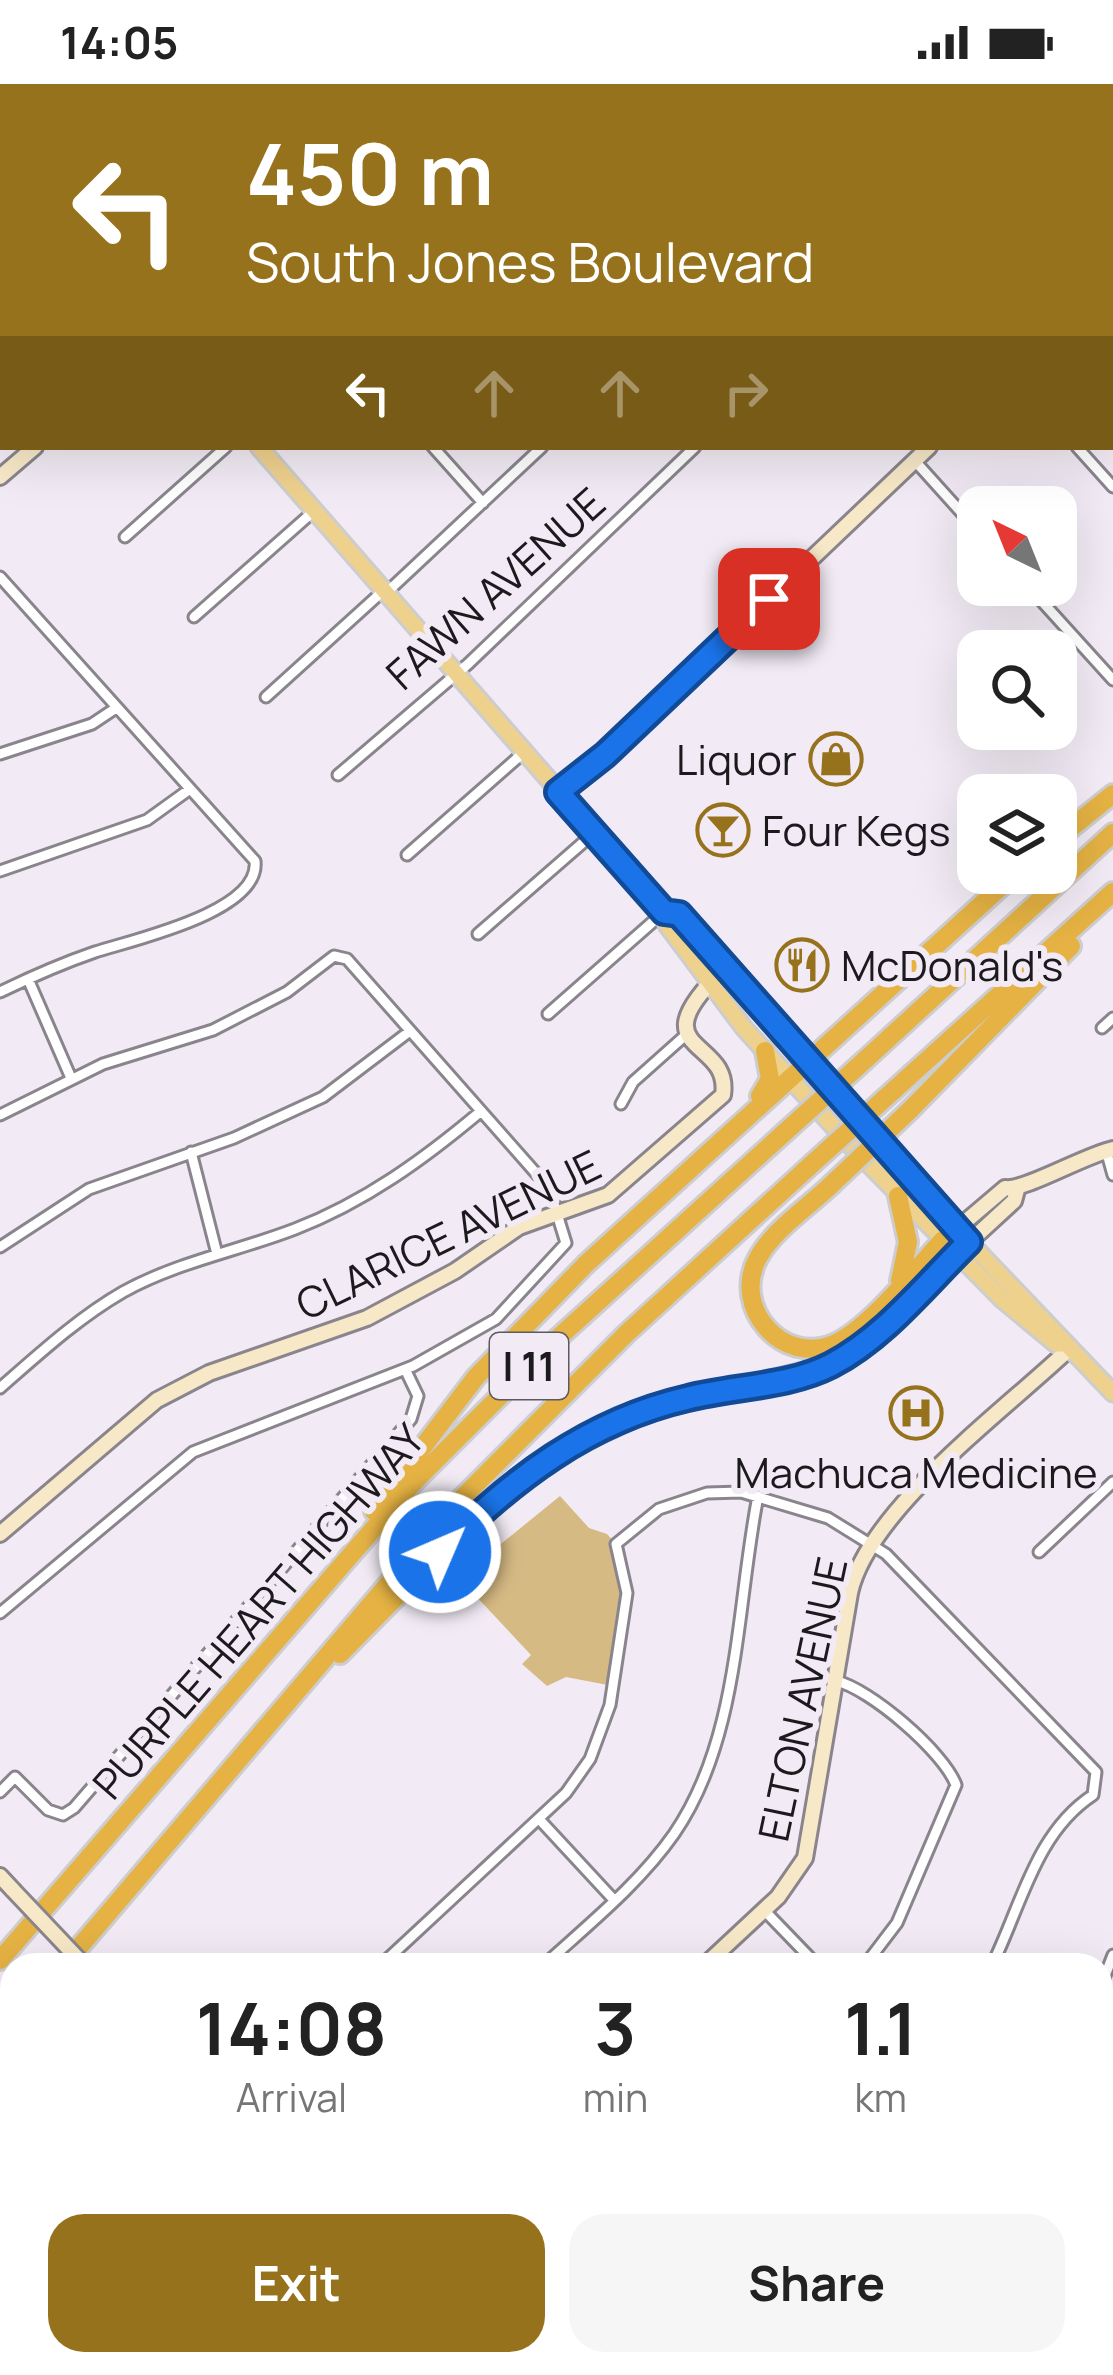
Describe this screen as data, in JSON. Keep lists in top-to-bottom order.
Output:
{
  "streets": {
    "highway": ["I 11", "PURPLE HEART HIGHWAY"],
    "street": ["FAWN AVENUE", "CLARICE AVENUE", "ELTON AVENUE"]
  },
  "places": {
    "shop": ["Liquor"],
    "bar": ["Four Kegs"],
    "restaurant": ["McDonald's"],
    "hospital": ["Machuca Medicine"]
  },
  "north": "top left",
  "page": {
    "status": "14:05",
    "turn": ["450 m", "South Jones Boulevard"],
    "eta": [
      "14:08",
      "Arrival",
      "3",
      "min",
      "1.1",
      "km"
    ],
    "buttons": ["Exit", "Share"]
  }
}
